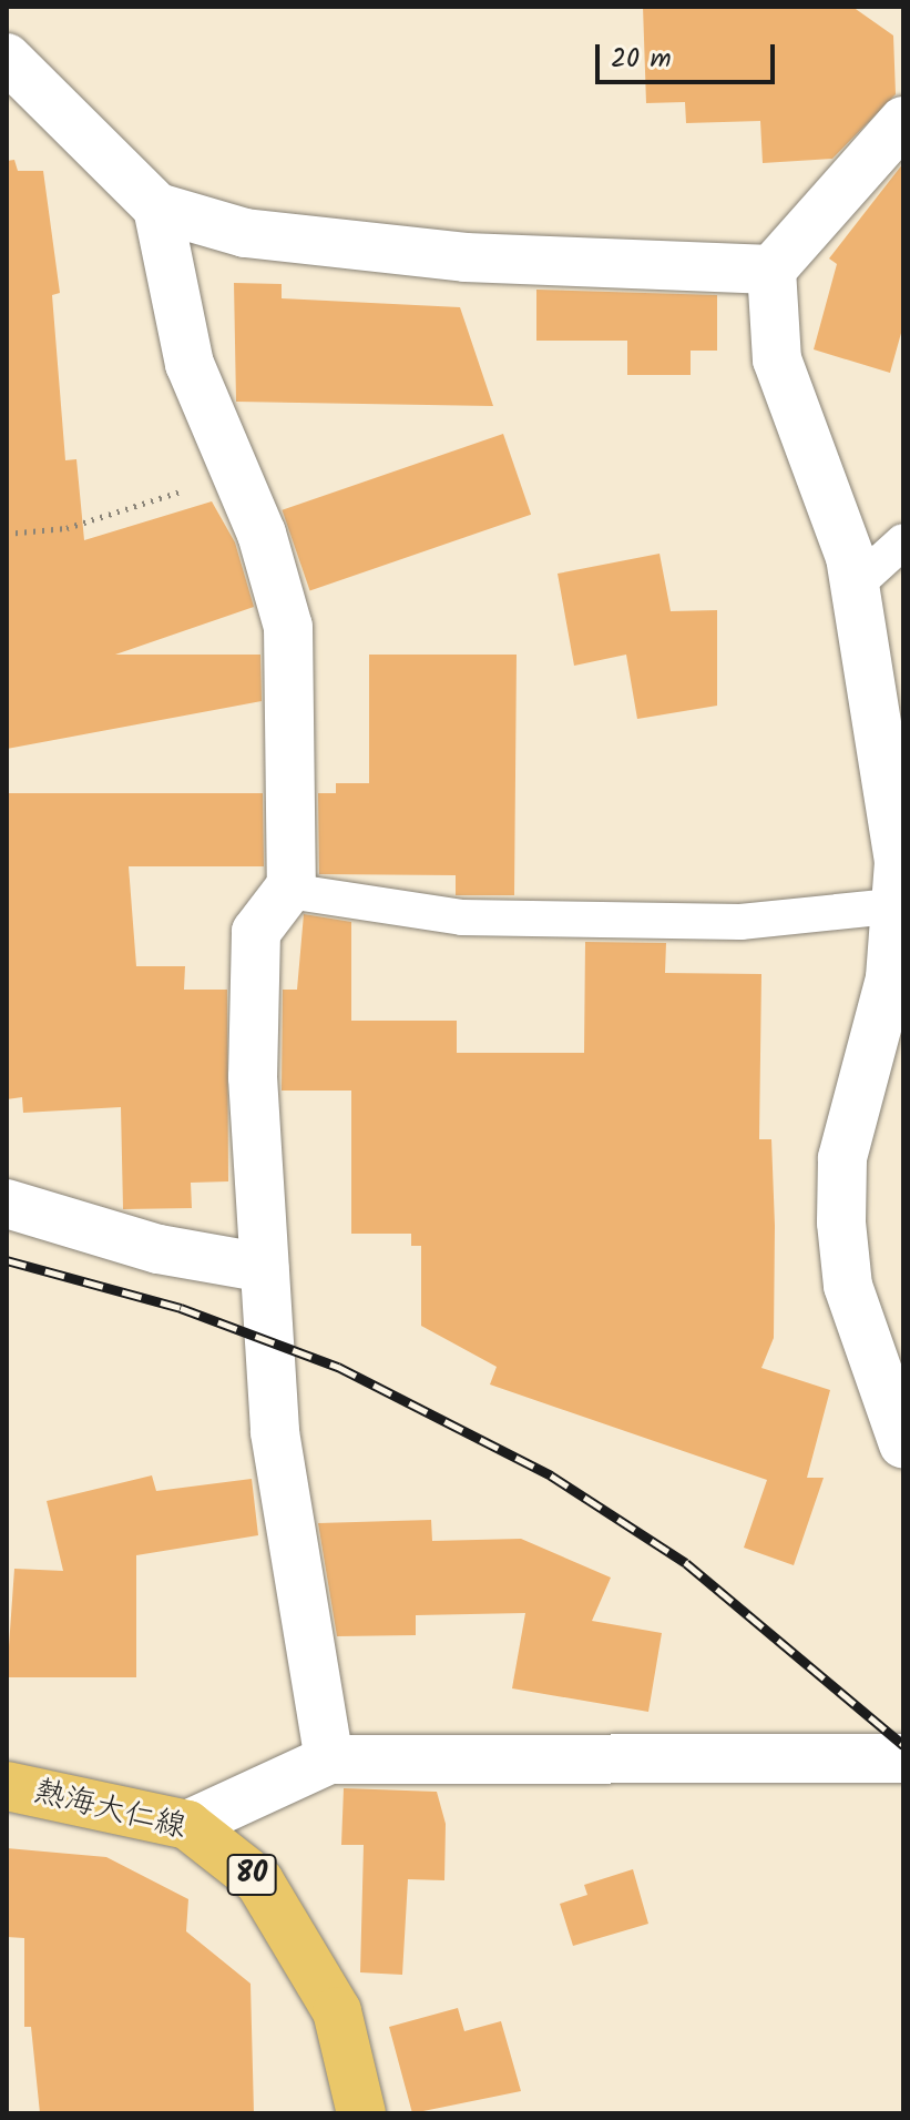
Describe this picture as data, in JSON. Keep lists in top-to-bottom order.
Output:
{
  "streets": {
    "main road": ["熱海大仁線", "80"]
  },
  "scale_bar": "20 m"
}
